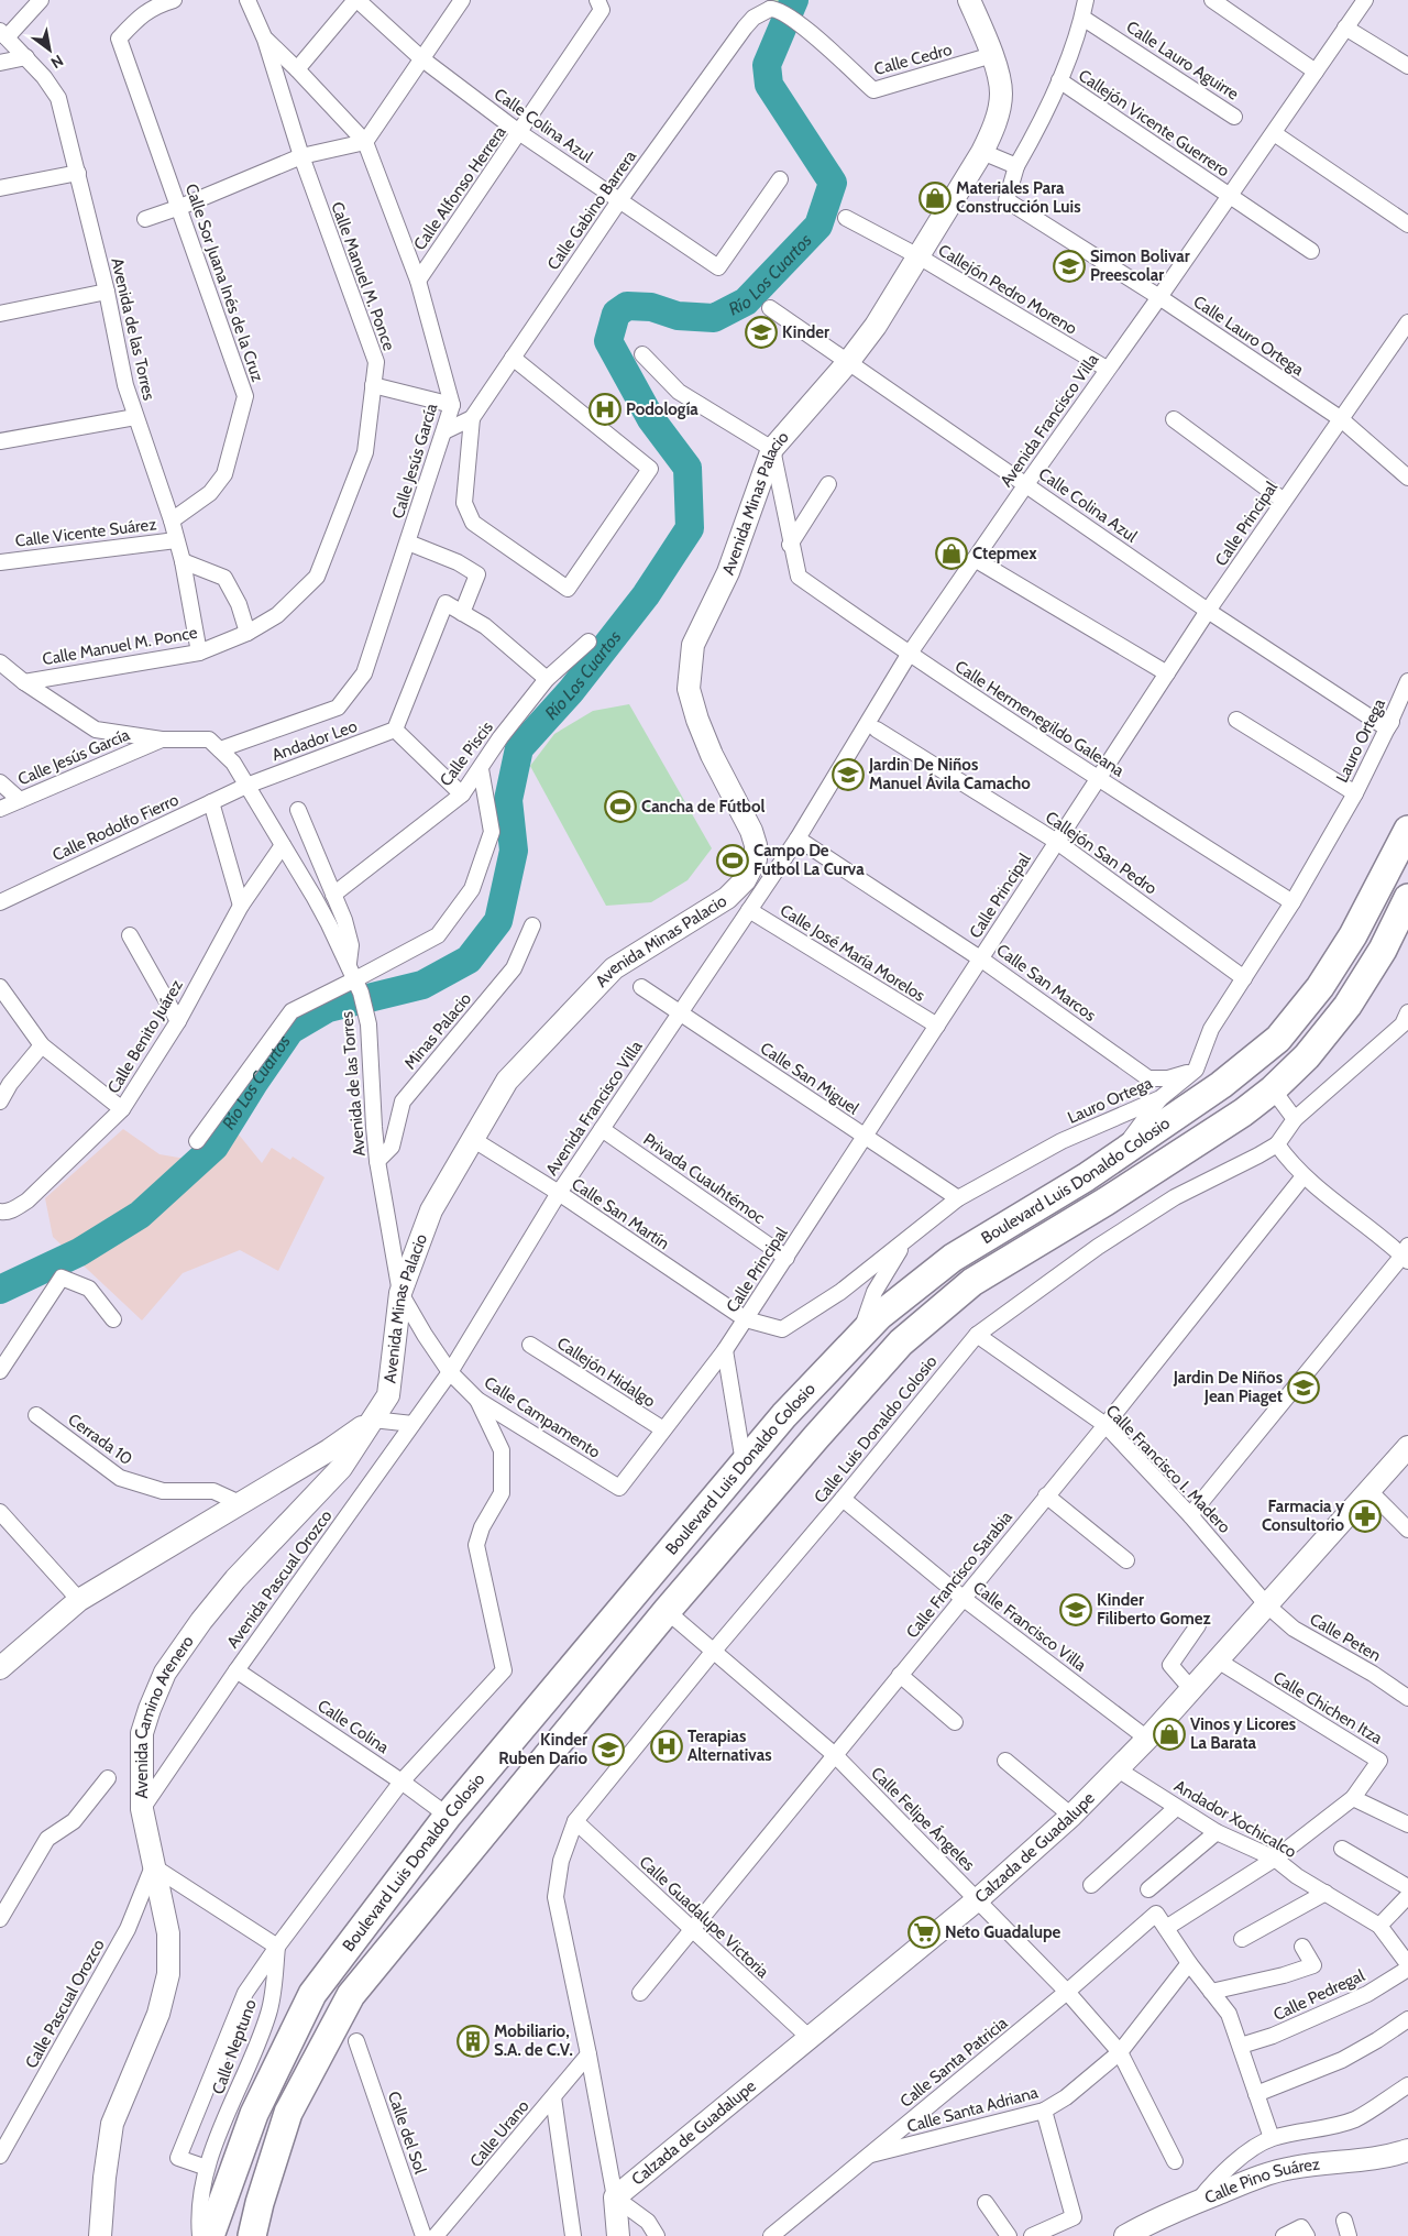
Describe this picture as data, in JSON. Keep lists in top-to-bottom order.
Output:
{
  "streets": {
    "highway": ["Boulevard Luis Donaldo Colosio"],
    "main road": [
      "Avenida Minas Palacio",
      "Avenida Camino Arenero",
      "Calzada de Guadalupe",
      "Calle Pino Suárez"
    ],
    "street": [
      "Calle Cedro",
      "Calle Lauro Aguirre",
      "Callejón Vicente Guerrero",
      "Calle Colina Azul",
      "Calle Alfonso Herrera",
      "Calle Gabino Barrera",
      "Calle Manuel M. Ponce",
      "Calle Sor Juana Inés de la Cruz",
      "Callejón Pedro Moreno",
      "Avenida de las Torres",
      "Calle Lauro Ortega",
      "Avenida Francisco Villa",
      "Calle Jesús García",
      "Calle Principal",
      "Calle Vicente Suárez",
      "Calle Hermenegildo Galeana",
      "Andador Leo",
      "Lauro Ortega",
      "Calle Piscis",
      "Calle Rodolfo Fierro",
      "Callejón San Pedro",
      "Calle José María Morelos",
      "Calle San Marcos",
      "Minas Palacio",
      "Calle Benito Juárez",
      "Calle San Miguel",
      "Privada Cuauhtémoc",
      "Calle San Martín",
      "Callejón Hidalgo",
      "Calle Campamento",
      "Calle Luis Donaldo Colosio",
      "Cerrada 10",
      "Calle Francisco I. Madero",
      "Calle Francisco Sarabia",
      "Avenida Pascual Orozco",
      "Calle Francisco Villa",
      "Calle Peten",
      "Calle Chichen Itza",
      "Calle Colina",
      "Calle Felipe Ángeles",
      "Andador Xochicalco",
      "Calle Guadalupe Victoria",
      "Calle Pedregal",
      "Calle Pascual Orozco",
      "Calle Neptuno",
      "Calle Santa Patricia",
      "Calle Santa Adriana",
      "Calle del Sol",
      "Calle Urano"
    ]
  },
  "crossings": [
    ["Calle Cedro", "Calle Gabino Barrera"],
    ["Calle Cedro", "Avenida Minas Palacio"],
    ["Callejón Vicente Guerrero", "Avenida Francisco Villa"],
    ["Calle Colina Azul", "Calle Alfonso Herrera"],
    ["Calle Colina Azul", "Calle Gabino Barrera"],
    ["Calle Colina Azul", "Avenida Francisco Villa"],
    ["Calle Colina Azul", "Avenida Minas Palacio"],
    ["Calle Colina Azul", "Calle Principal"],
    ["Calle Colina Azul", "Lauro Ortega"],
    ["Calle Alfonso Herrera", "Calle Jesús García"],
    ["Calle Gabino Barrera", "Calle Jesús García"],
    ["Calle Manuel M. Ponce", "Avenida de las Torres"],
    ["Calle Manuel M. Ponce", "Calle Jesús García"],
    ["Calle Sor Juana Inés de la Cruz", "Avenida de las Torres"],
    ["Callejón Pedro Moreno", "Avenida Francisco Villa"],
    ["Callejón Pedro Moreno", "Avenida Minas Palacio"],
    ["Avenida de las Torres", "Avenida Francisco Villa"],
    ["Avenida de las Torres", "Calle Jesús García"],
    ["Avenida de las Torres", "Avenida Minas Palacio"],
    ["Avenida de las Torres", "Calle Vicente Suárez"],
    ["Avenida de las Torres", "Andador Leo"],
    ["Avenida de las Torres", "Calle Rodolfo Fierro"],
    ["Avenida de las Torres", "Minas Palacio"],
    ["Avenida de las Torres", "Calle Benito Juárez"],
    ["Avenida de las Torres", "Calle Campamento"],
    ["Avenida de las Torres", "Avenida Pascual Orozco"],
    ["Calle Lauro Ortega", "Avenida Francisco Villa"],
    ["Calle Lauro Ortega", "Calle Principal"],
    ["Avenida Francisco Villa", "Calle Hermenegildo Galeana"],
    ["Avenida Francisco Villa", "Calle José María Morelos"],
    ["Avenida Francisco Villa", "Calle San Marcos"],
    ["Avenida Francisco Villa", "Calle San Miguel"],
    ["Avenida Francisco Villa", "Privada Cuauhtémoc"],
    ["Avenida Francisco Villa", "Calle San Martín"],
    ["Avenida Francisco Villa", "Calle Campamento"],
    ["Avenida Francisco Villa", "Avenida Pascual Orozco"],
    ["Avenida Minas Palacio", "Calle Hermenegildo Galeana"],
    ["Avenida Minas Palacio", "Calle San Martín"],
    ["Avenida Minas Palacio", "Cerrada 10"],
    ["Avenida Minas Palacio", "Avenida Camino Arenero"],
    ["Calle Principal", "Calle Hermenegildo Galeana"],
    ["Calle Principal", "Lauro Ortega"],
    ["Calle Principal", "Callejón San Pedro"],
    ["Calle Principal", "Calle José María Morelos"],
    ["Calle Principal", "Calle San Marcos"],
    ["Calle Principal", "Calle San Miguel"],
    ["Calle Principal", "Privada Cuauhtémoc"],
    ["Calle Principal", "Calle San Martín"],
    ["Calle Principal", "Callejón Hidalgo"],
    ["Calle Principal", "Calle Campamento"],
    ["Calle Hermenegildo Galeana", "Lauro Ortega"],
    ["Andador Leo", "Calle Rodolfo Fierro"],
    ["Lauro Ortega", "Callejón San Pedro"],
    ["Lauro Ortega", "Calle San Marcos"],
    ["Lauro Ortega", "Calle San Miguel"],
    ["Lauro Ortega", "Calle San Martín"],
    ["Boulevard Luis Donaldo Colosio", "Calle Colina"],
    ["Boulevard Luis Donaldo Colosio", "Calle Felipe Ángeles"],
    ["Calle Campamento", "Avenida Pascual Orozco"],
    ["Calle Luis Donaldo Colosio", "Calle Francisco I. Madero"],
    ["Calle Luis Donaldo Colosio", "Calle Francisco Villa"],
    ["Calle Luis Donaldo Colosio", "Calle Felipe Ángeles"],
    ["Calle Luis Donaldo Colosio", "Calle Guadalupe Victoria"],
    ["Calle Francisco I. Madero", "Calle Francisco Sarabia"],
    ["Calle Francisco I. Madero", "Calle Peten"],
    ["Calle Francisco I. Madero", "Calzada de Guadalupe"],
    ["Calle Francisco Sarabia", "Calle Francisco Villa"],
    ["Calle Francisco Sarabia", "Calle Felipe Ángeles"],
    ["Calle Francisco Sarabia", "Calle Guadalupe Victoria"],
    ["Avenida Pascual Orozco", "Avenida Camino Arenero"],
    ["Avenida Pascual Orozco", "Calle Colina"],
    ["Calle Francisco Villa", "Calzada de Guadalupe"],
    ["Calle Peten", "Calzada de Guadalupe"],
    ["Calle Chichen Itza", "Andador Xochicalco"],
    ["Calle Chichen Itza", "Calzada de Guadalupe"],
    ["Calle Chichen Itza", "Calle Santa Patricia"],
    ["Avenida Camino Arenero", "Calle Pascual Orozco"],
    ["Calle Felipe Ángeles", "Calzada de Guadalupe"],
    ["Calle Felipe Ángeles", "Calle Santa Patricia"],
    ["Calle Felipe Ángeles", "Calle Santa Adriana"],
    ["Andador Xochicalco", "Calzada de Guadalupe"],
    ["Andador Xochicalco", "Calle Pedregal"],
    ["Calzada de Guadalupe", "Calle Guadalupe Victoria"],
    ["Calle Santa Patricia", "Calle Santa Adriana"]
  ],
  "water": ["Río Los Cuartos"],
  "places": {
    "shop": ["Materiales Para Construcción Luis", "Ctepmex", "Vinos y Licores La Barata"],
    "school or university": [
      "Simon Bolivar Preescolar",
      "Kinder",
      "Jardin De Niños Manuel Ávila Camacho",
      "Jardin De Niños Jean Piaget",
      "Kinder Filiberto Gomez",
      "Kinder Ruben Dario"
    ],
    "hospital": ["Podología", "Terapias Alternativas"],
    "sports": ["Cancha de Fútbol", "Campo De Futbol La Curva"],
    "pharmacy": ["Farmacia y Consultorio"],
    "supermarket": ["Neto Guadalupe"],
    "building": ["Mobiliario, S.A. de C.V."]
  },
  "north": "bottom right"
}
